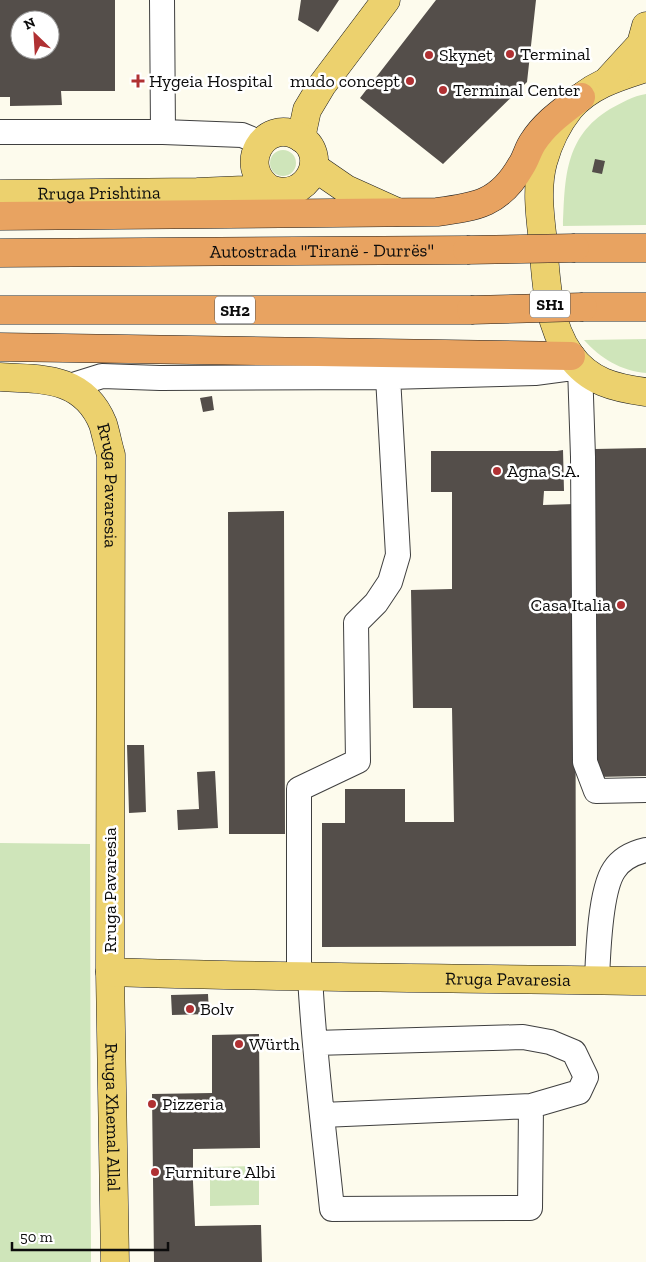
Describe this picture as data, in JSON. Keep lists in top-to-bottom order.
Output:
{
  "streets": {
    "highway": ["Autostrada \"Tiranë - Durrës\"", "SH2"],
    "main road": [
      "Rruga Prishtina",
      "SH1",
      "Rruga Pavaresia",
      "Rruga Xhemal Allal"
    ]
  },
  "crossings": [
    ["Rruga Pavaresia", "Rruga Xhemal Allal"]
  ],
  "places": {
    "other": [
      "Terminal",
      "Skynet",
      "mudo concept",
      "Terminal Center",
      "Agna S.A.",
      "Casa Italia",
      "Bolv",
      "Würth",
      "Pizzeria",
      "Furniture Albi"
    ],
    "health": ["Hygeia Hospital"]
  },
  "scale_bar": "50 m",
  "north": "top left"
}
